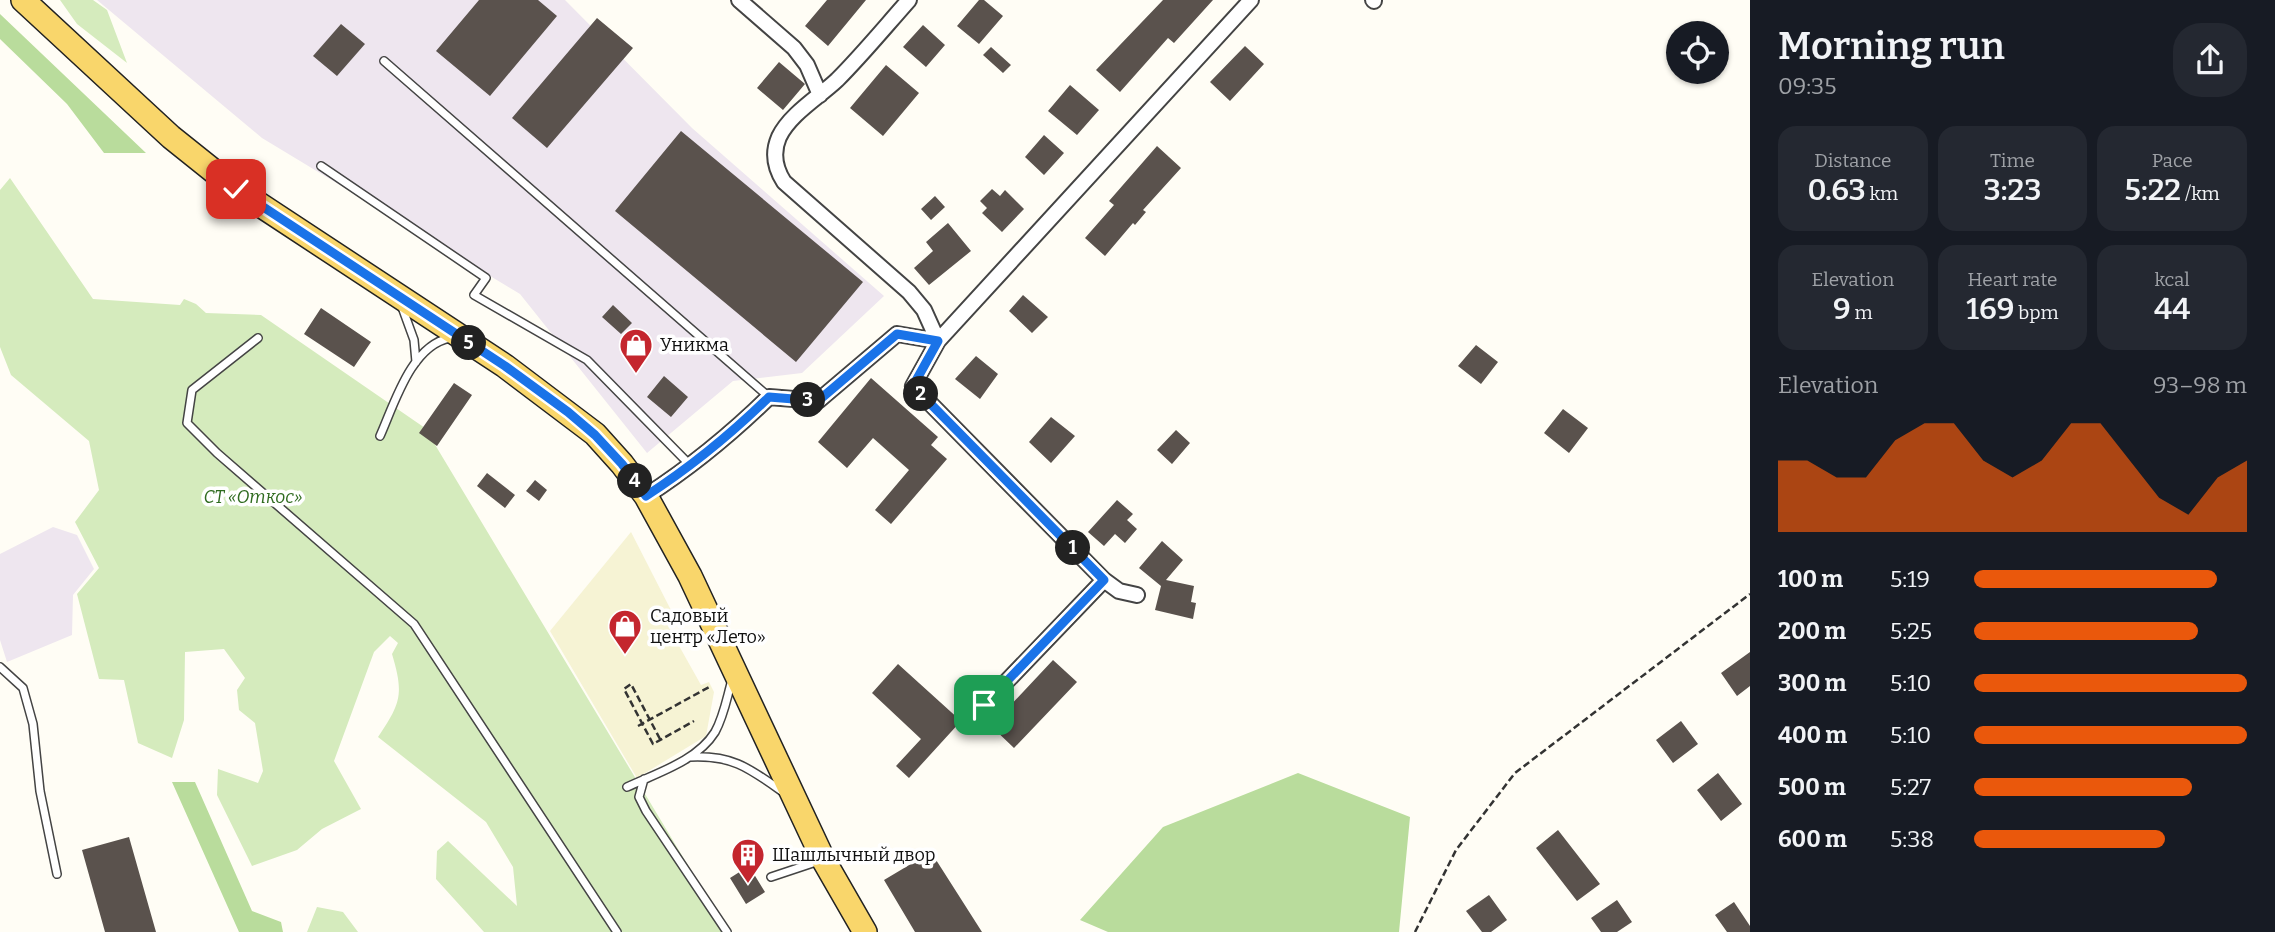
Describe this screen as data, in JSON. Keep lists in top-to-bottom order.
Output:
{
  "parks": ["СТ «Откос»"],
  "places": {
    "shop": ["Уникма", "Садовый центр «Лето»"],
    "building": ["Шашлычный двор"]
  },
  "page": {
    "heading": ["Morning run", "09:35"],
    "stats": [
      ["Distance", "0.63 km"],
      ["Time", "3:23"],
      ["Pace", "5:22 /km"],
      ["Elevation", "9 m"],
      ["Heart rate", "169 bpm"],
      ["kcal", "44"]
    ],
    "pins": [
      "5",
      "2",
      "3",
      "4",
      "1"
    ],
    "chart": ["Elevation", "93–98 m"],
    "list": [
      {
        "name": "100 m",
        "note": "5:19"
      },
      {
        "name": "200 m",
        "note": "5:25"
      },
      {
        "name": "300 m",
        "note": "5:10"
      },
      {
        "name": "400 m",
        "note": "5:10"
      },
      {
        "name": "500 m",
        "note": "5:27"
      },
      {
        "name": "600 m",
        "note": "5:38"
      }
    ]
  }
}
